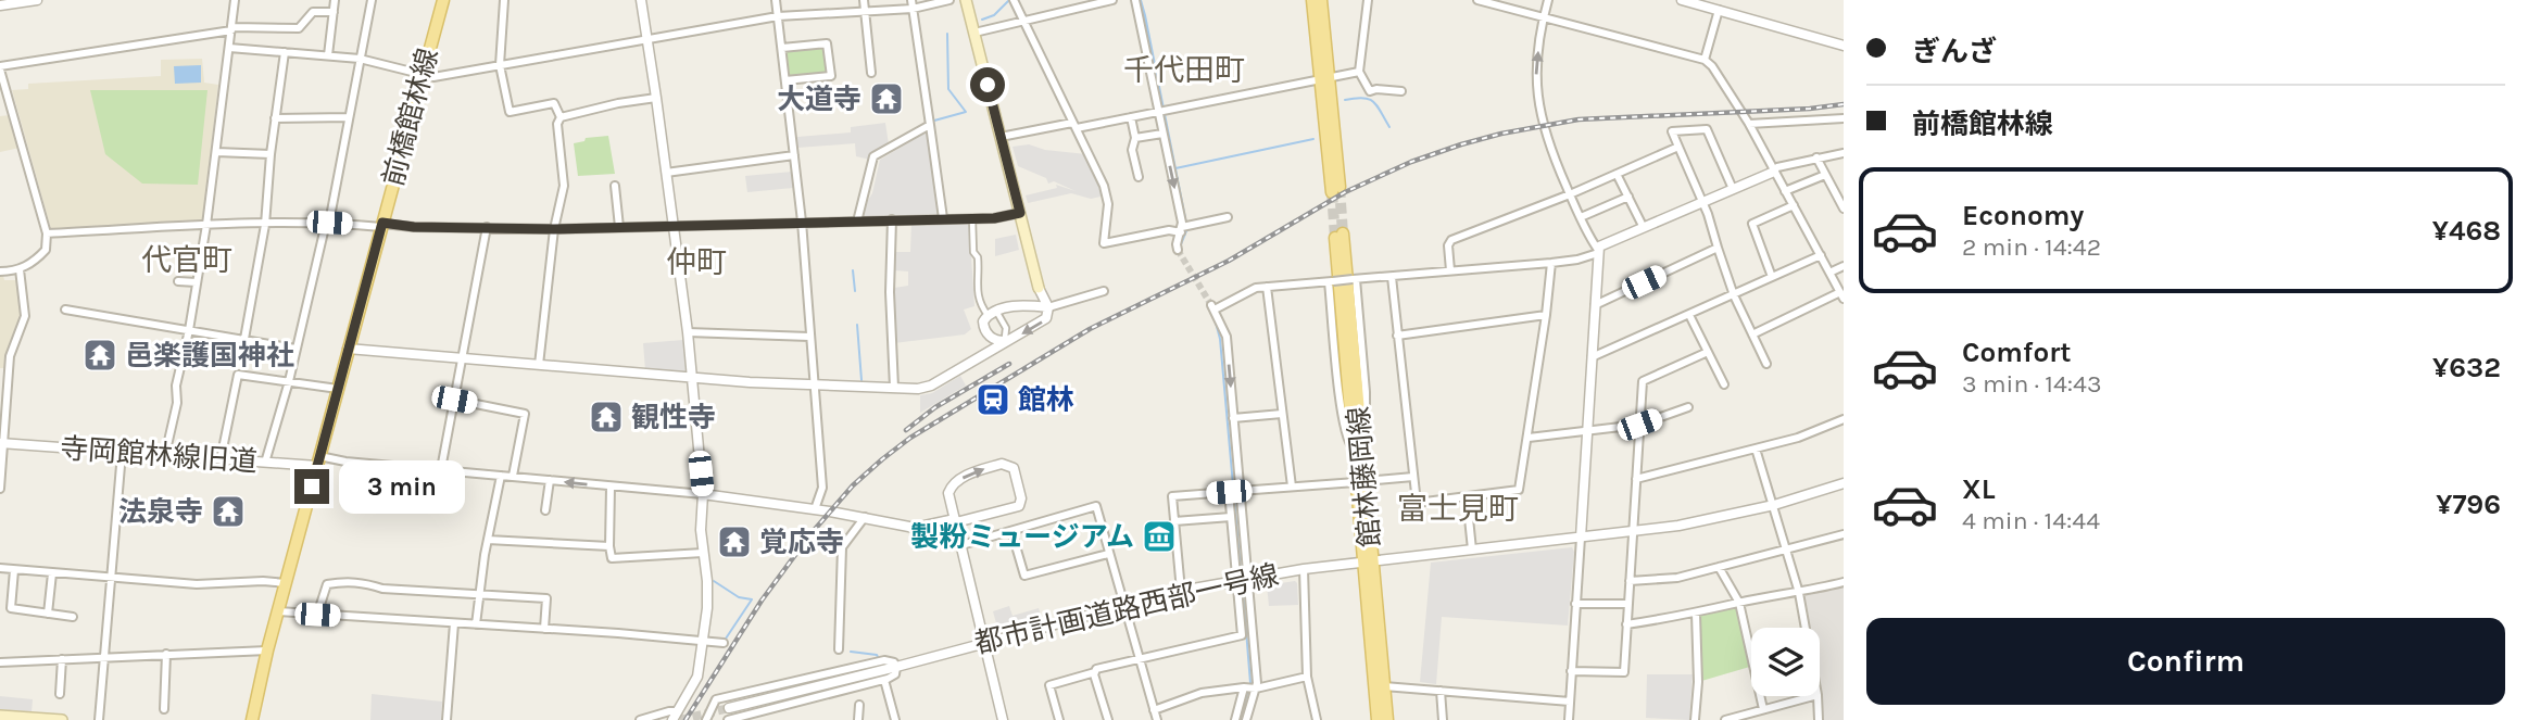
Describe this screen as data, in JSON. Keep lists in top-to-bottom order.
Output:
{
  "streets": {
    "main road": ["前橋館林線", "館林藤岡線"],
    "street": ["寺岡館林線旧道", "都市計画道路西部一号線"]
  },
  "crossings": [
    ["前橋館林線", "寺岡館林線旧道"],
    ["館林藤岡線", "都市計画道路西部一号線"]
  ],
  "districts": [
    "千代田町",
    "代官町",
    "仲町",
    "富士見町"
  ],
  "places": {
    "temple": [
      "大道寺",
      "邑楽護国神社",
      "観性寺",
      "法泉寺",
      "覚応寺"
    ],
    "station": ["館林"],
    "museum": ["製粉ミュージアム"]
  },
  "page": {
    "banner": ["ぎんざ", "前橋館林線"],
    "list": [
      {
        "name": "Economy",
        "note": "2 min · 14:42",
        "value": "¥468"
      },
      {
        "name": "Comfort",
        "note": "3 min · 14:43",
        "value": "¥632"
      },
      {
        "name": "XL",
        "note": "4 min · 14:44",
        "value": "¥796"
      }
    ],
    "bubble": "3 min",
    "buttons": "Confirm"
  }
}
